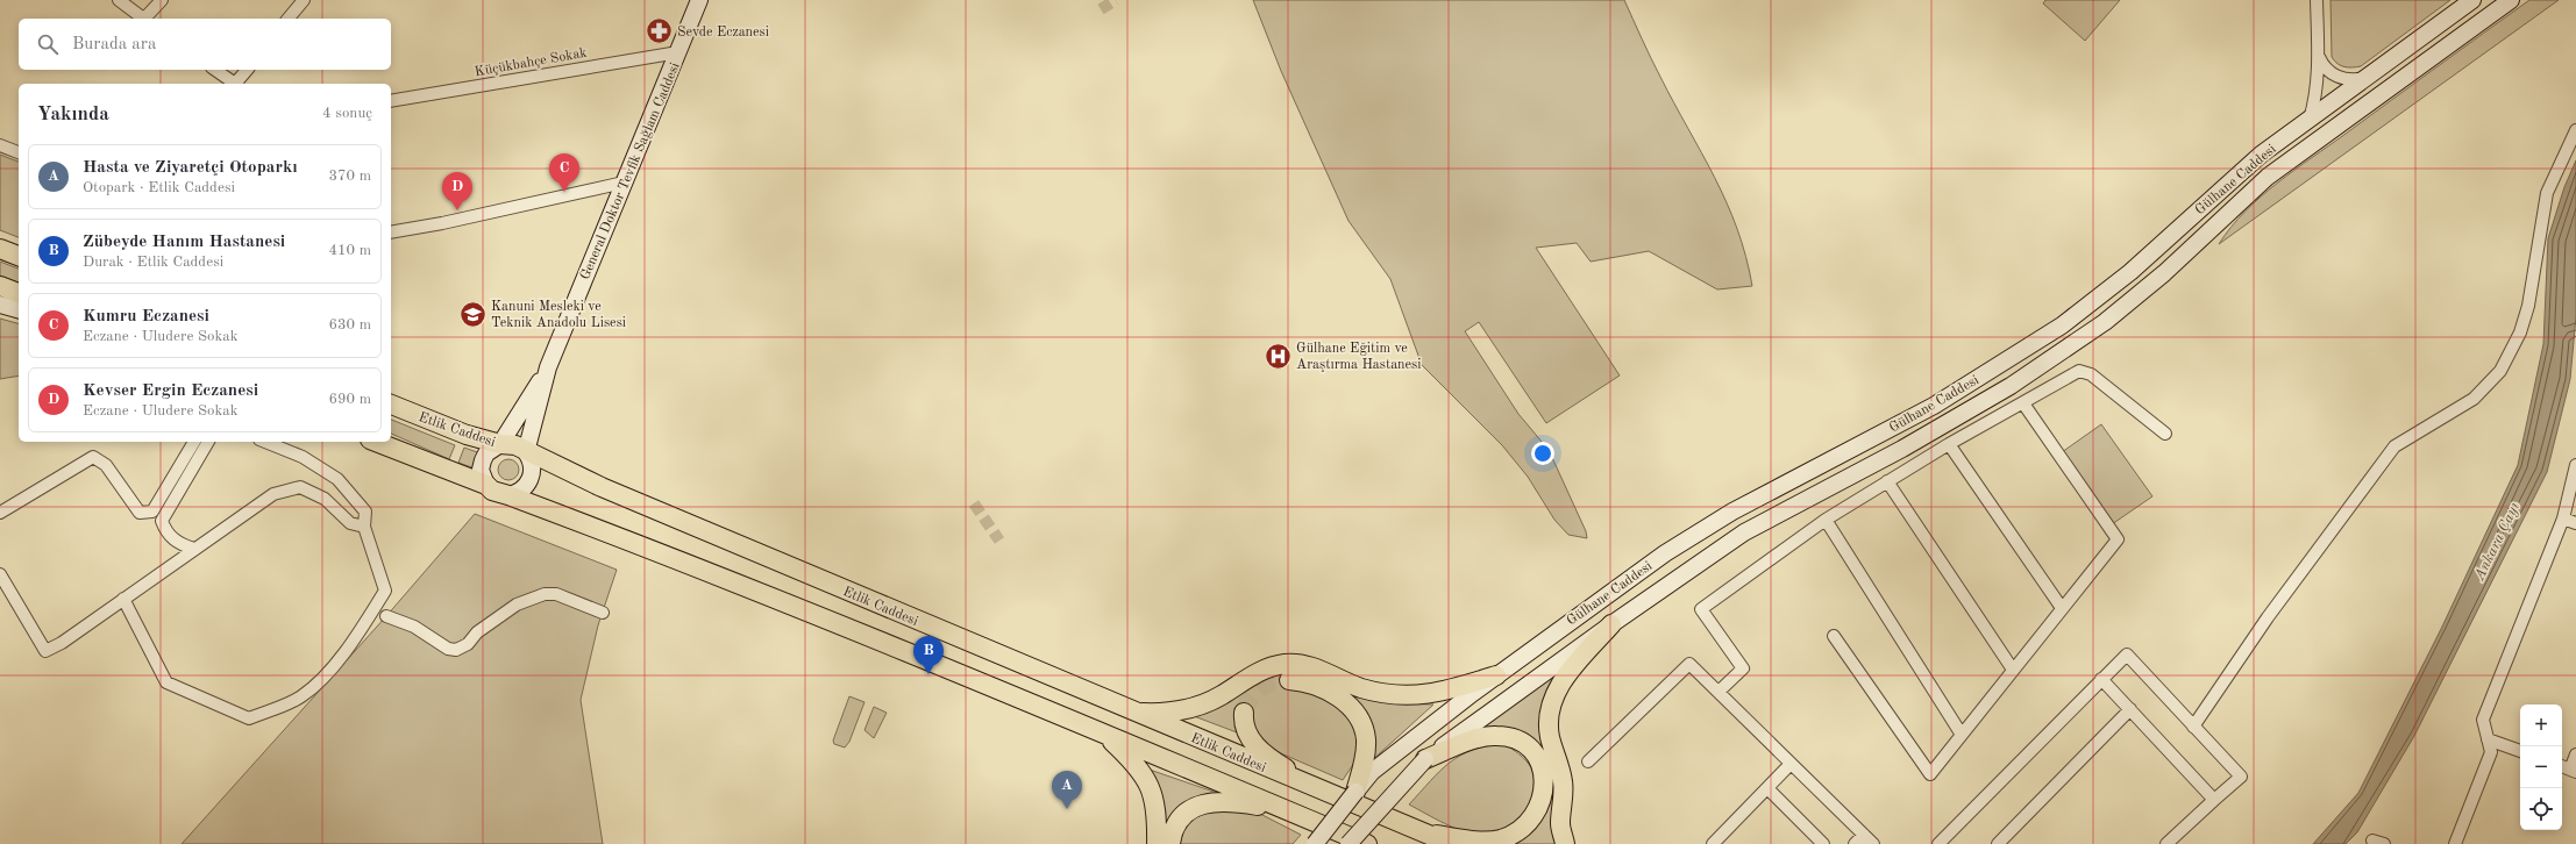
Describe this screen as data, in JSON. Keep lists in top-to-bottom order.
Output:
{
  "streets": {
    "main road": ["General Doktor Tevfik Sağlam Caddesi", "Gülhane Caddesi", "Etlik Caddesi"],
    "street": ["Küçükbahçe Sokak"]
  },
  "crossings": [
    ["Küçükbahçe Sokak", "General Doktor Tevfik Sağlam Caddesi"],
    ["General Doktor Tevfik Sağlam Caddesi", "Etlik Caddesi"]
  ],
  "water": ["Ankara Çayı"],
  "places": {
    "pharmacy": ["Sevde Eczanesi"],
    "school or university": ["Kanuni Mesleki ve Teknik Anadolu Lisesi"],
    "hospital": ["Gülhane Eğitim ve Araştırma Hastanesi"]
  },
  "page": {
    "search": "Burada ara",
    "heading": ["Yakında", "4 sonuç"],
    "list": [
      {
        "mark": "A",
        "name": "Hasta ve Ziyaretçi Otoparkı",
        "note": "Otopark · Etlik Caddesi",
        "value": "370 m"
      },
      {
        "mark": "B",
        "name": "Zübeyde Hanım Hastanesi",
        "note": "Durak · Etlik Caddesi",
        "value": "410 m"
      },
      {
        "mark": "C",
        "name": "Kumru Eczanesi",
        "note": "Eczane · Uludere Sokak",
        "value": "630 m"
      },
      {
        "mark": "D",
        "name": "Kevser Ergin Eczanesi",
        "note": "Eczane · Uludere Sokak",
        "value": "690 m"
      }
    ],
    "pins": [
      "C",
      "D",
      "B",
      "A"
    ],
    "map_buttons": ["+", "−"]
  }
}
